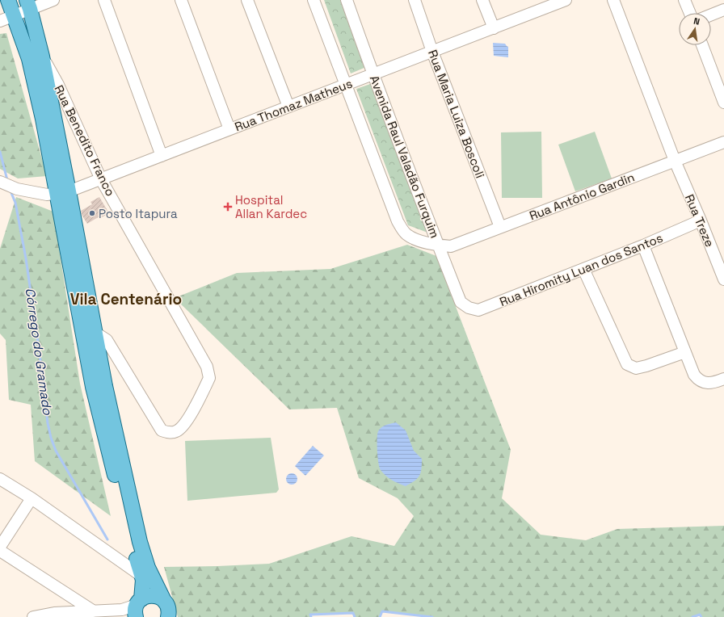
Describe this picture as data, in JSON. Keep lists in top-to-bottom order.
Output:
{
  "streets": {
    "street": [
      "Rua Thomaz Matheus",
      "Rua Maria Luiza Boscoli",
      "Rua Benedito Franco",
      "Avenida Raul Valadão Furquim",
      "Rua Antônio Gardin",
      "Rua Treze",
      "Rua Hiromity Luan dos Santos"
    ]
  },
  "crossings": [
    ["Rua Thomaz Matheus", "Rua Maria Luiza Boscoli"],
    ["Rua Thomaz Matheus", "Rua Benedito Franco"],
    ["Rua Thomaz Matheus", "Avenida Raul Valadão Furquim"],
    ["Rua Maria Luiza Boscoli", "Rua Antônio Gardin"],
    ["Avenida Raul Valadão Furquim", "Rua Antônio Gardin"],
    ["Avenida Raul Valadão Furquim", "Rua Hiromity Luan dos Santos"],
    ["Rua Antônio Gardin", "Rua Treze"],
    ["Rua Antônio Gardin", "Rua Hiromity Luan dos Santos"],
    ["Rua Treze", "Rua Hiromity Luan dos Santos"]
  ],
  "districts": ["Vila Centenário"],
  "water": ["Córrego do Gramado"],
  "places": {
    "health": ["Hospital Allan Kardec"],
    "other": ["Posto Itapura"]
  },
  "north": "top"
}
